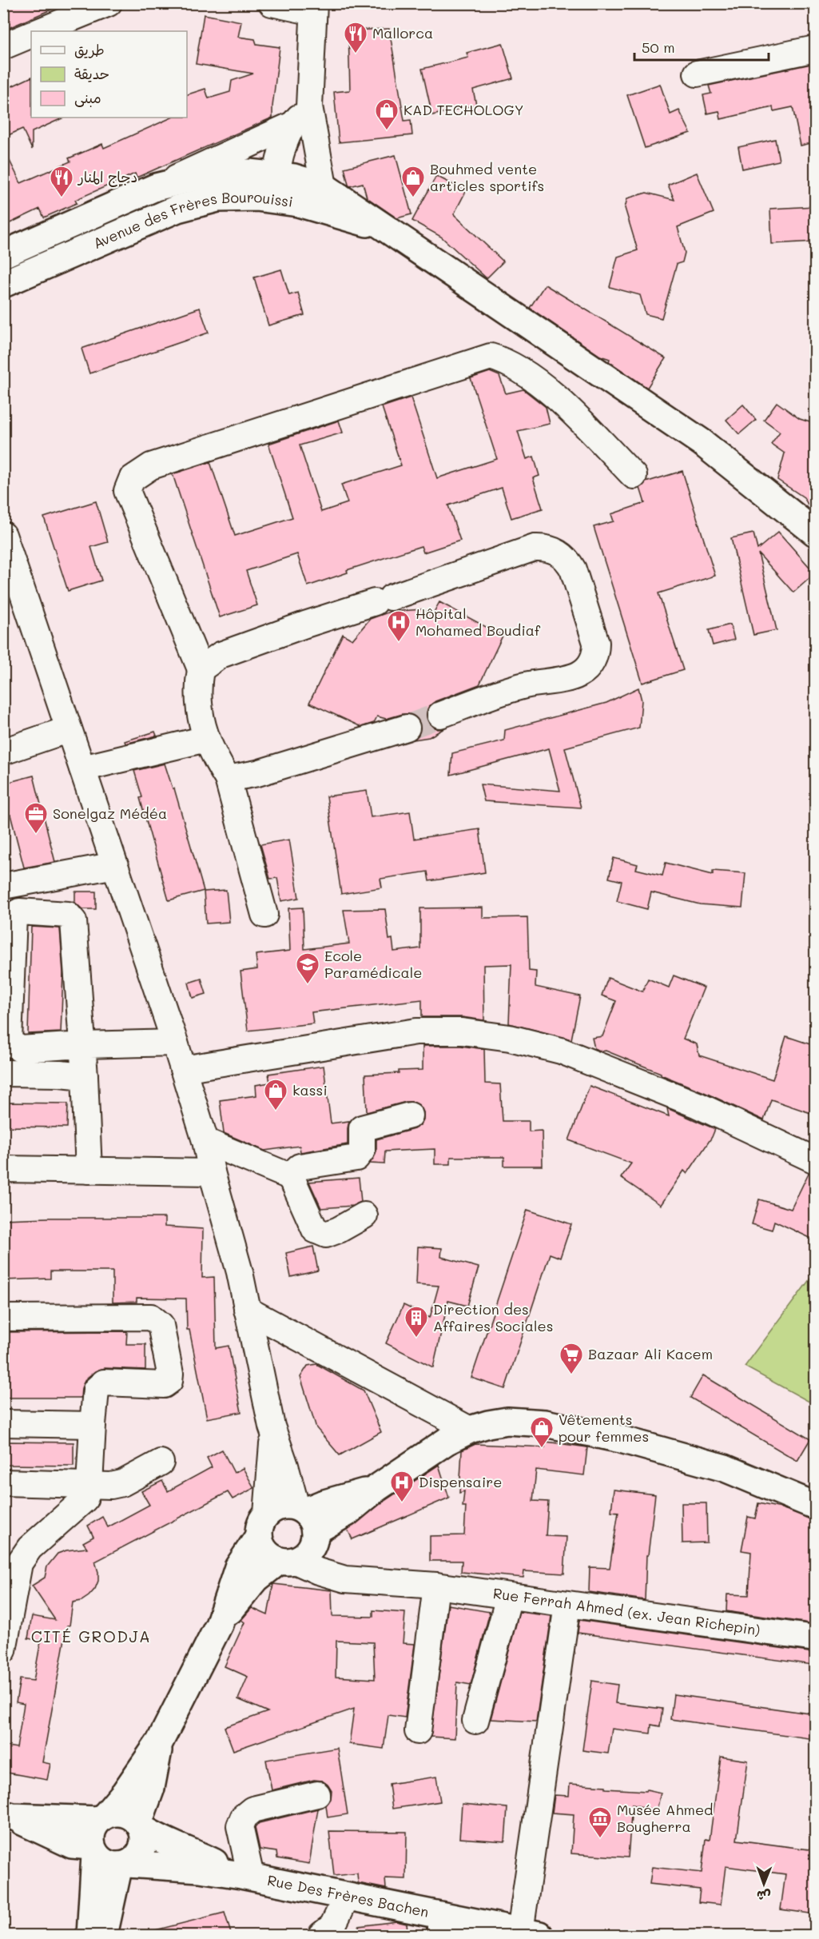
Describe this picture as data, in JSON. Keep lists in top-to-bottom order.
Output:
{
  "streets": {
    "main road": ["Avenue des Frères Bourouissi", "Rue Des Frères Bachen"],
    "street": ["Rue Ferrah Ahmed (ex. Jean Richepin)"]
  },
  "districts": ["CITÉ GRODJA"],
  "places": {
    "restaurant": ["Mallorca", "دجاج المنار"],
    "shop": [
      "KAD TECHOLOGY",
      "Bouhmed vente articles sportifs",
      "kassi",
      "Vêtements pour femmes"
    ],
    "hospital": ["Hôpital Mohamed Boudiaf", "Dispensaire"],
    "office": ["Sonelgaz Médéa"],
    "school or university": ["Ecole Paramédicale"],
    "building": ["Direction des Affaires Sociales"],
    "supermarket": ["Bazaar Ali Kacem"],
    "museum": ["Musée Ahmed Bougherra"]
  },
  "legend": ["طريق", "حديقة", "مبنى"],
  "scale_bar": "50 m",
  "north": "bottom"
}
